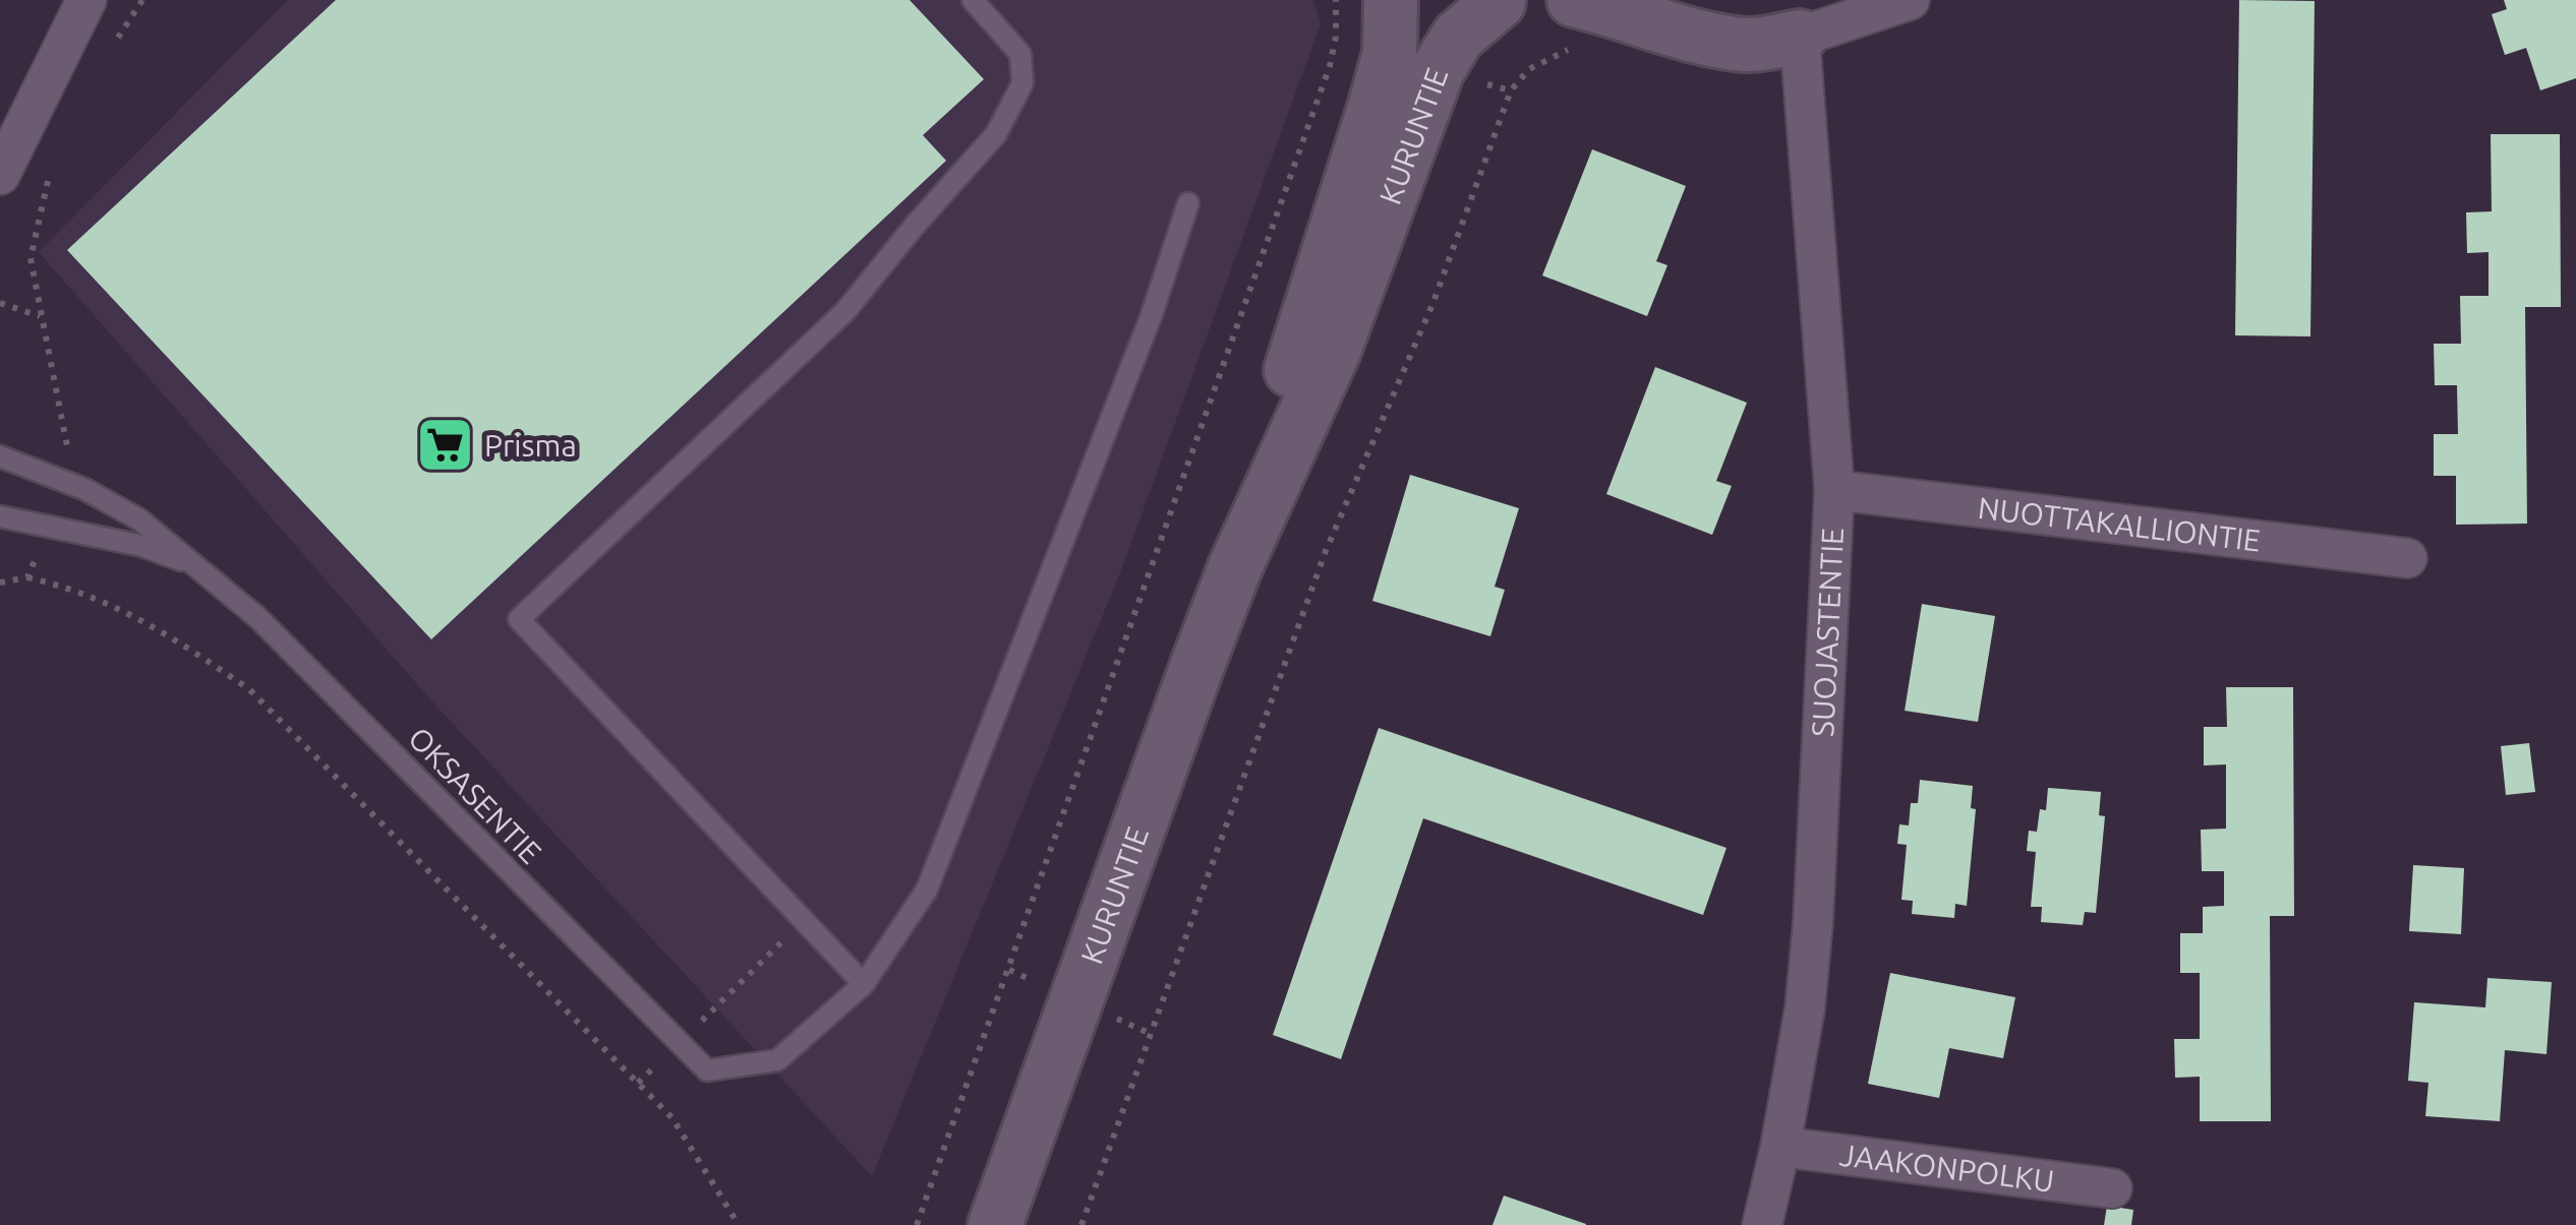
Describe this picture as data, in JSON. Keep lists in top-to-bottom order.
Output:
{
  "streets": {
    "main road": ["KURUNTIE"],
    "street": ["NUOTTAKALLIONTIE", "SUOJASTENTIE", "JAAKONPOLKU"],
    "lane": ["OKSASENTIE"]
  },
  "crossings": [
    ["NUOTTAKALLIONTIE", "SUOJASTENTIE"],
    ["SUOJASTENTIE", "JAAKONPOLKU"]
  ],
  "places": {
    "supermarket": ["Prisma"]
  }
}
